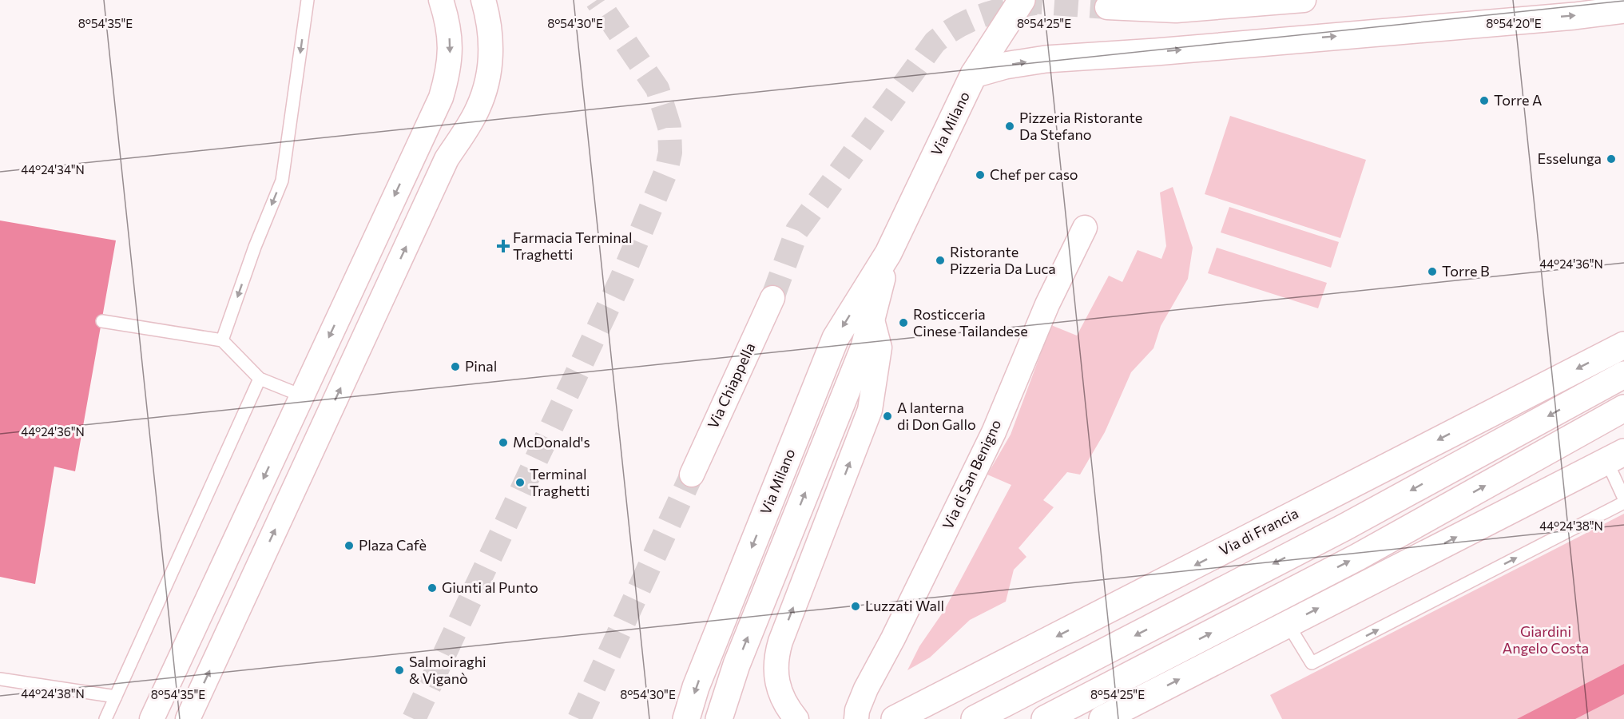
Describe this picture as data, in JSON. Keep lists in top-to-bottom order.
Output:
{
  "streets": {
    "main road": ["Via Milano", "Via di Francia"],
    "street": ["Via Chiappella", "Via di San Benigno"]
  },
  "parks": ["Giardini Angelo Costa"],
  "places": {
    "other": [
      "Torre A",
      "Pizzeria Ristorante Da Stefano",
      "Esselunga",
      "Chef per caso",
      "Ristorante Pizzeria Da Luca",
      "Torre B",
      "Rosticceria Cinese Tailandese",
      "Pinal",
      "A lanterna di Don Gallo",
      "McDonald's",
      "Terminal Traghetti",
      "Plaza Cafè",
      "Giunti al Punto",
      "Luzzati Wall",
      "Salmoiraghi & Viganò"
    ],
    "health": ["Farmacia Terminal Traghetti"]
  },
  "coordinates": [
    "8°54'35\"E",
    "8°54'30\"E",
    "8°54'25\"E",
    "8°54'20\"E",
    "44°24'34\"N",
    "44°24'36\"N",
    "44°24'38\"N"
  ]
}
